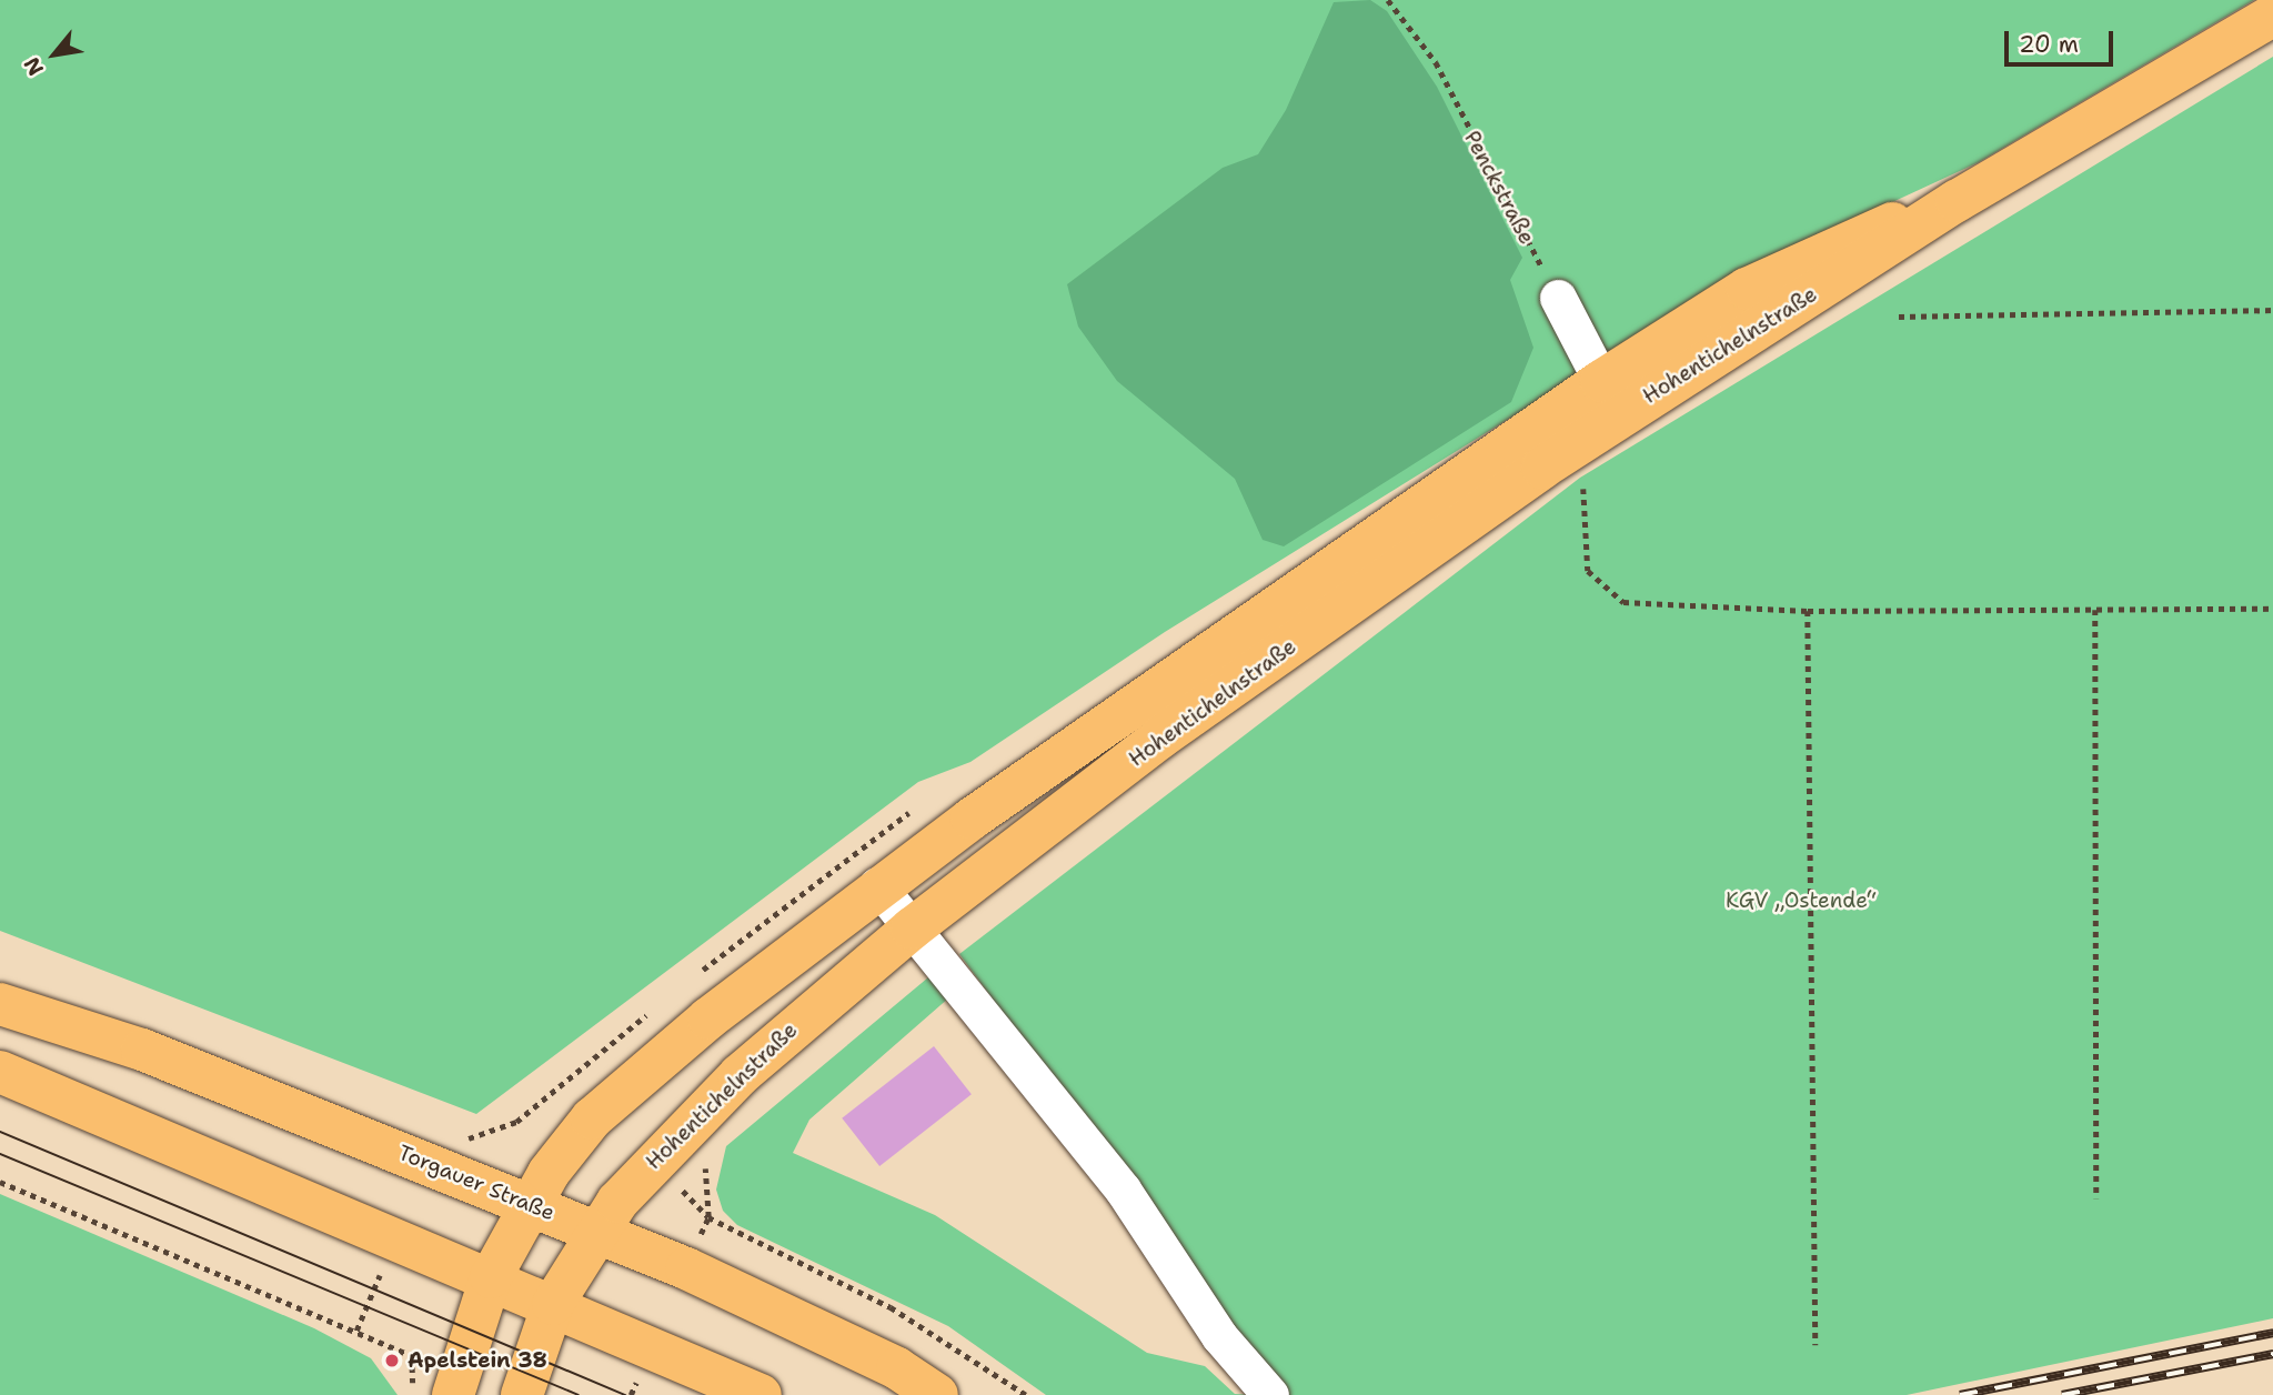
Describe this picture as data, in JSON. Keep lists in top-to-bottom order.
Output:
{
  "streets": {
    "main road": ["Hohentichelnstraße", "Torgauer Straße"],
    "path": ["Penckstraße"]
  },
  "crossings": [
    ["Hohentichelnstraße", "Torgauer Straße"]
  ],
  "parks": ["KGV „Ostende“"],
  "places": ["Apelstein 38"],
  "scale_bar": "20 m",
  "north": "bottom left"
}
